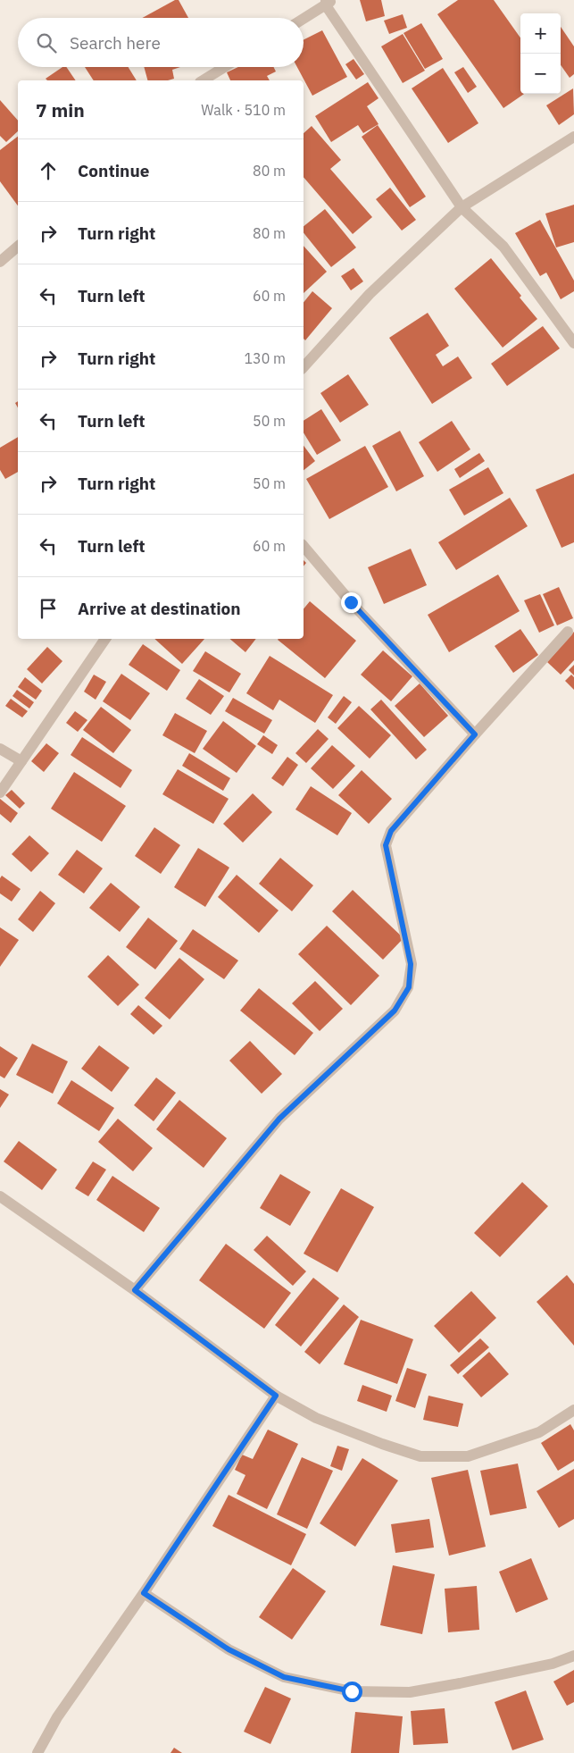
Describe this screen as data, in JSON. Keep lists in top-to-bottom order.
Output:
{
  "page": {
    "map_buttons": ["+", "−"],
    "search": "Search here",
    "heading": ["7 min", "Walk · 510 m"],
    "list": [
      ["Continue", "80 m"],
      ["Turn right", "80 m"],
      ["Turn left", "60 m"],
      ["Turn right", "130 m"],
      ["Turn left", "50 m"],
      ["Turn right", "50 m"],
      ["Turn left", "60 m"],
      "Arrive at destination"
    ]
  }
}
